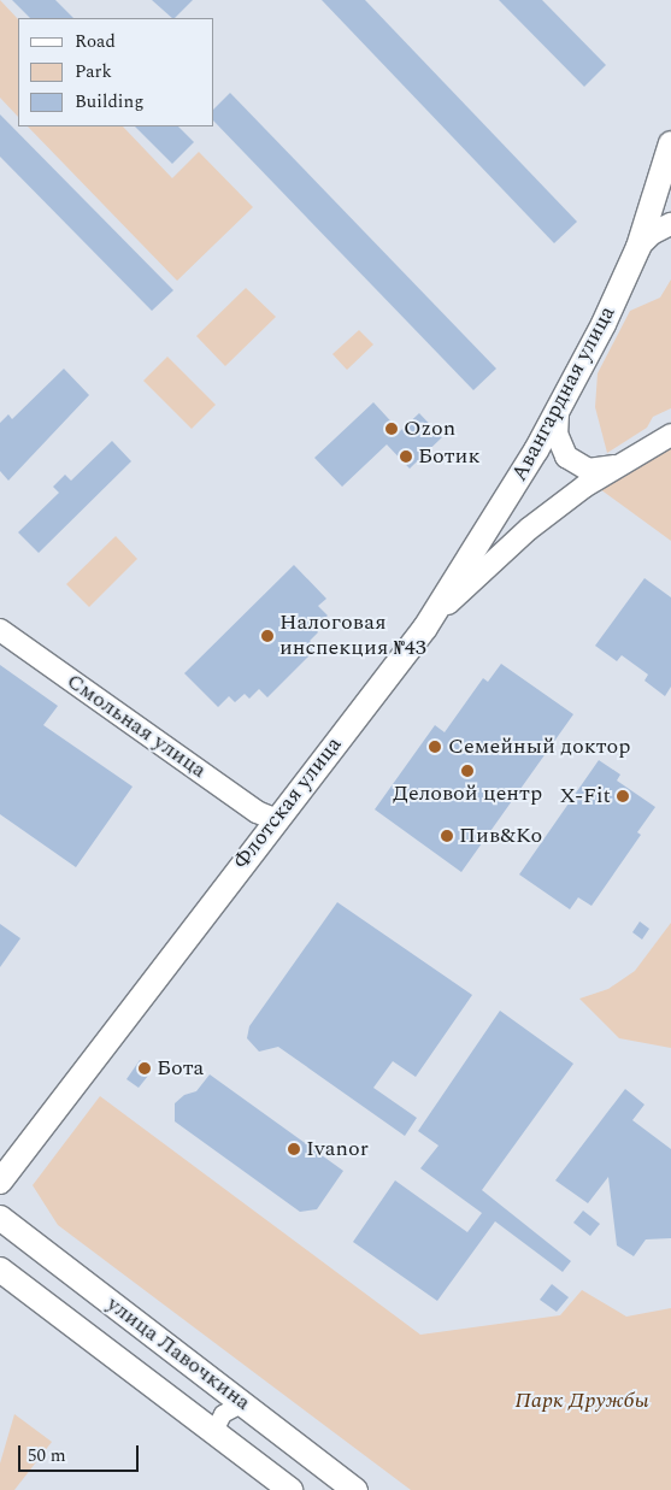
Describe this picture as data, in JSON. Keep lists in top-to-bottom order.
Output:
{
  "streets": {
    "main road": ["Авангардная улица", "Флотская улица", "улица Лавочкина"],
    "street": ["Смольная улица"]
  },
  "crossings": [
    ["Авангардная улица", "Флотская улица"],
    ["Смольная улица", "Флотская улица"]
  ],
  "parks": ["Парк Дружбы"],
  "places": [
    "Ozon",
    "Ботик",
    "Налоговая инспекция №43",
    "Семейный доктор",
    "Деловой центр",
    "X-Fit",
    "Пив&Ко",
    "Бота",
    "Ivanor"
  ],
  "legend": ["Road", "Park", "Building"],
  "scale_bar": "50 m"
}
